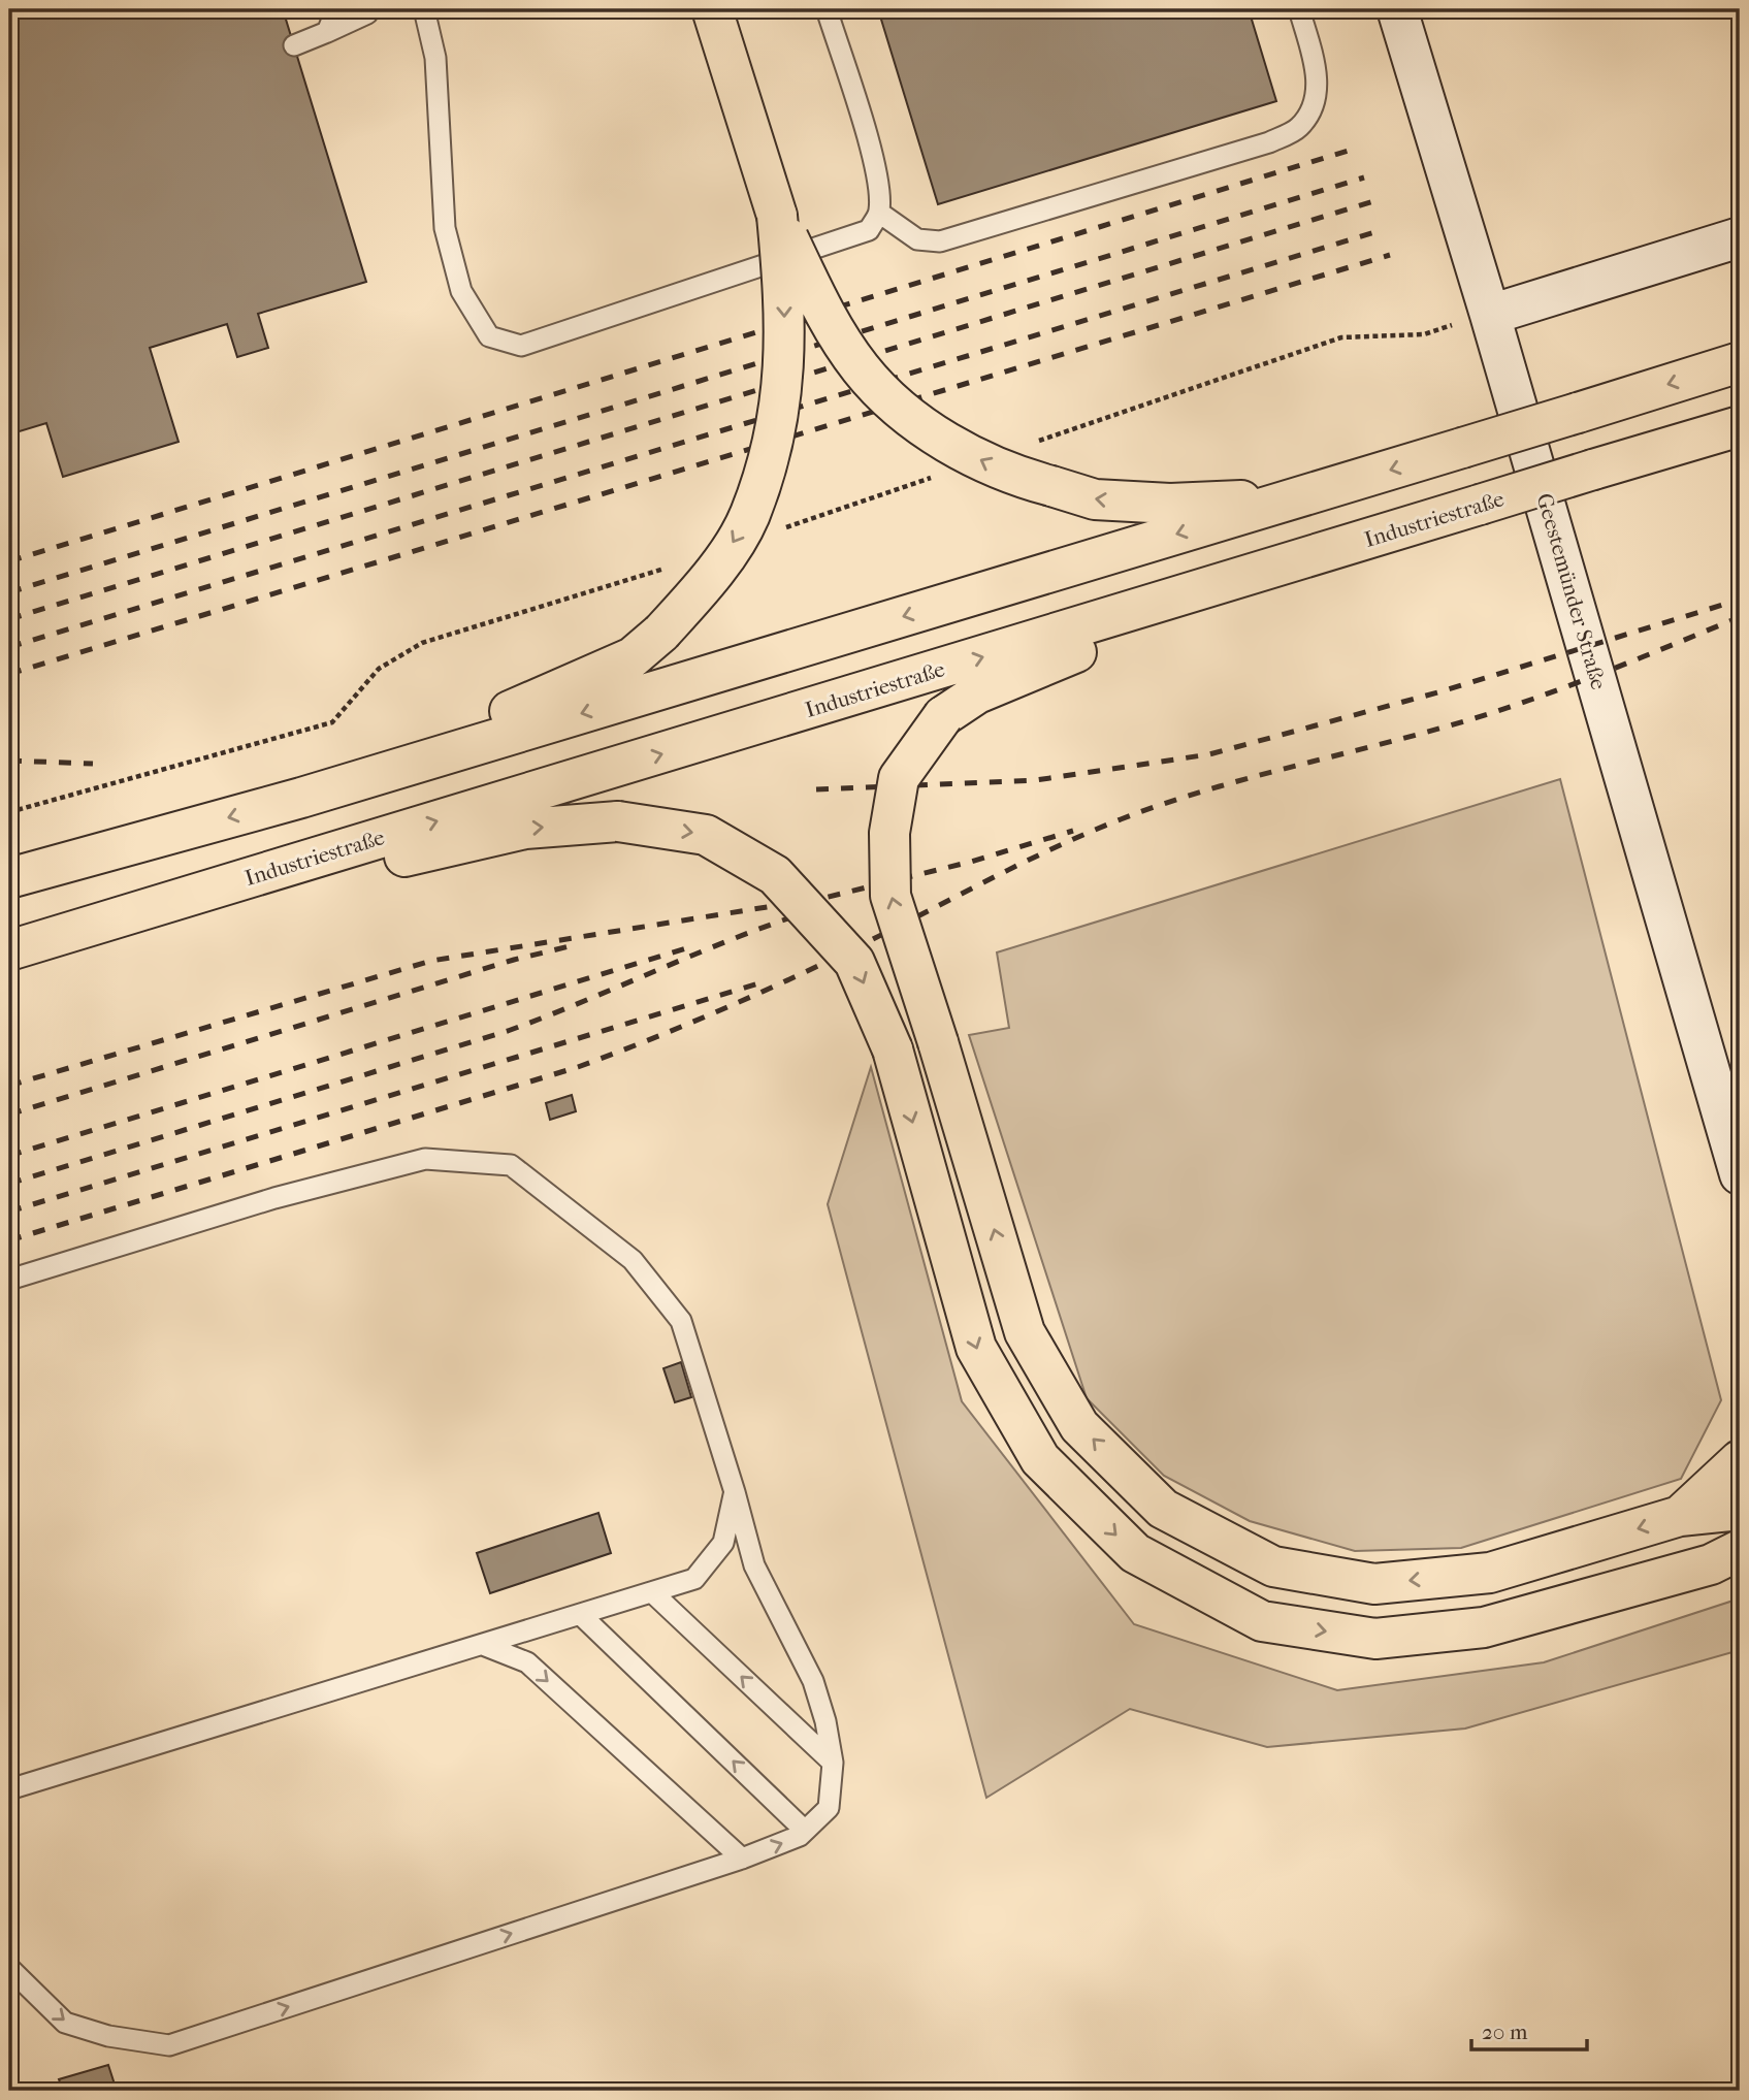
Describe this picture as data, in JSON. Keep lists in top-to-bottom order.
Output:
{
  "streets": {
    "highway": ["Industriestraße"],
    "street": ["Geestemünder Straße"]
  },
  "scale_bar": "20 m"
}
